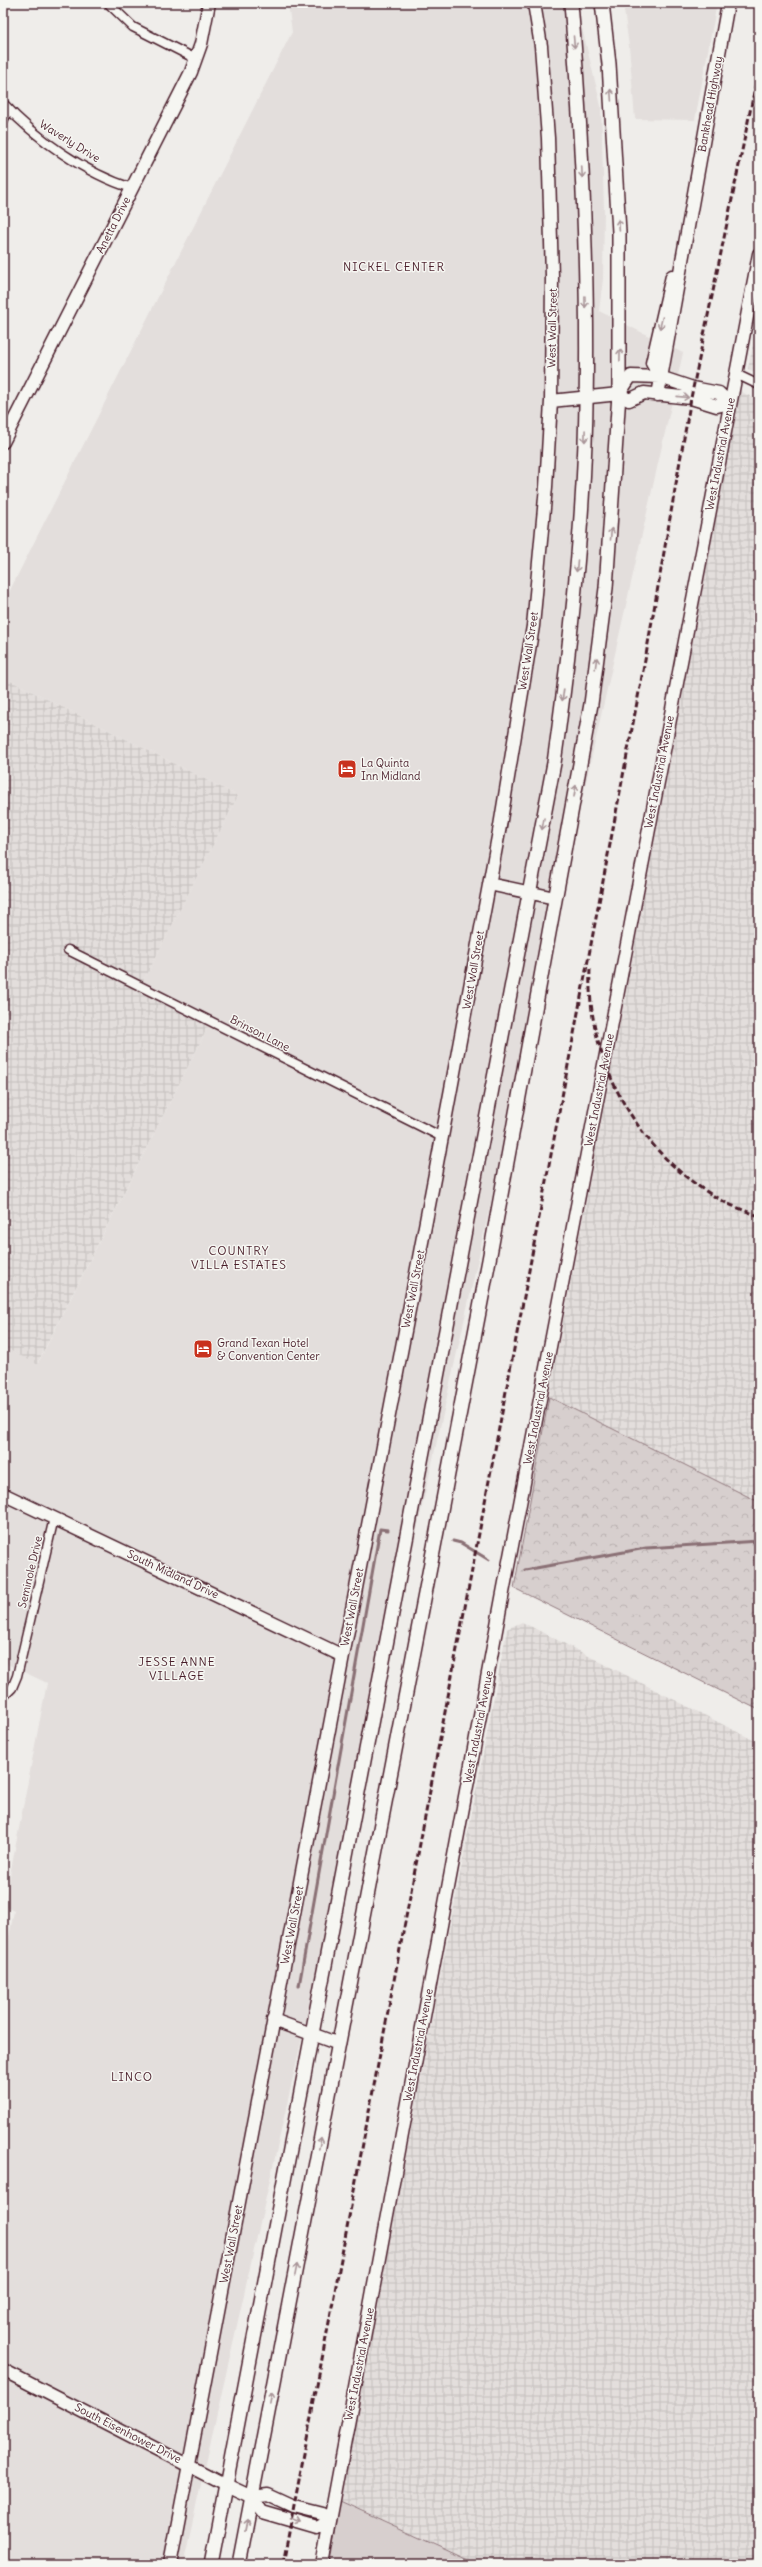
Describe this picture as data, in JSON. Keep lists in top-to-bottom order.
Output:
{
  "streets": {
    "street": [
      "Bankhead Highway",
      "Waverly Drive",
      "Anetta Drive",
      "West Wall Street",
      "West Industrial Avenue",
      "Brinson Lane",
      "Seminole Drive",
      "South Midland Drive",
      "South Eisenhower Drive"
    ]
  },
  "crossings": [
    ["Waverly Drive", "Anetta Drive"],
    ["West Wall Street", "Brinson Lane"],
    ["West Wall Street", "South Midland Drive"],
    ["West Wall Street", "South Eisenhower Drive"],
    ["West Industrial Avenue", "South Eisenhower Drive"],
    ["Seminole Drive", "South Midland Drive"]
  ],
  "districts": [
    "NICKEL CENTER",
    "COUNTRY VILLA ESTATES",
    "JESSE ANNE VILLAGE",
    "LINCO"
  ],
  "places": {
    "hotel": ["La Quinta Inn Midland", "Grand Texan Hotel & Convention Center"]
  }
}
